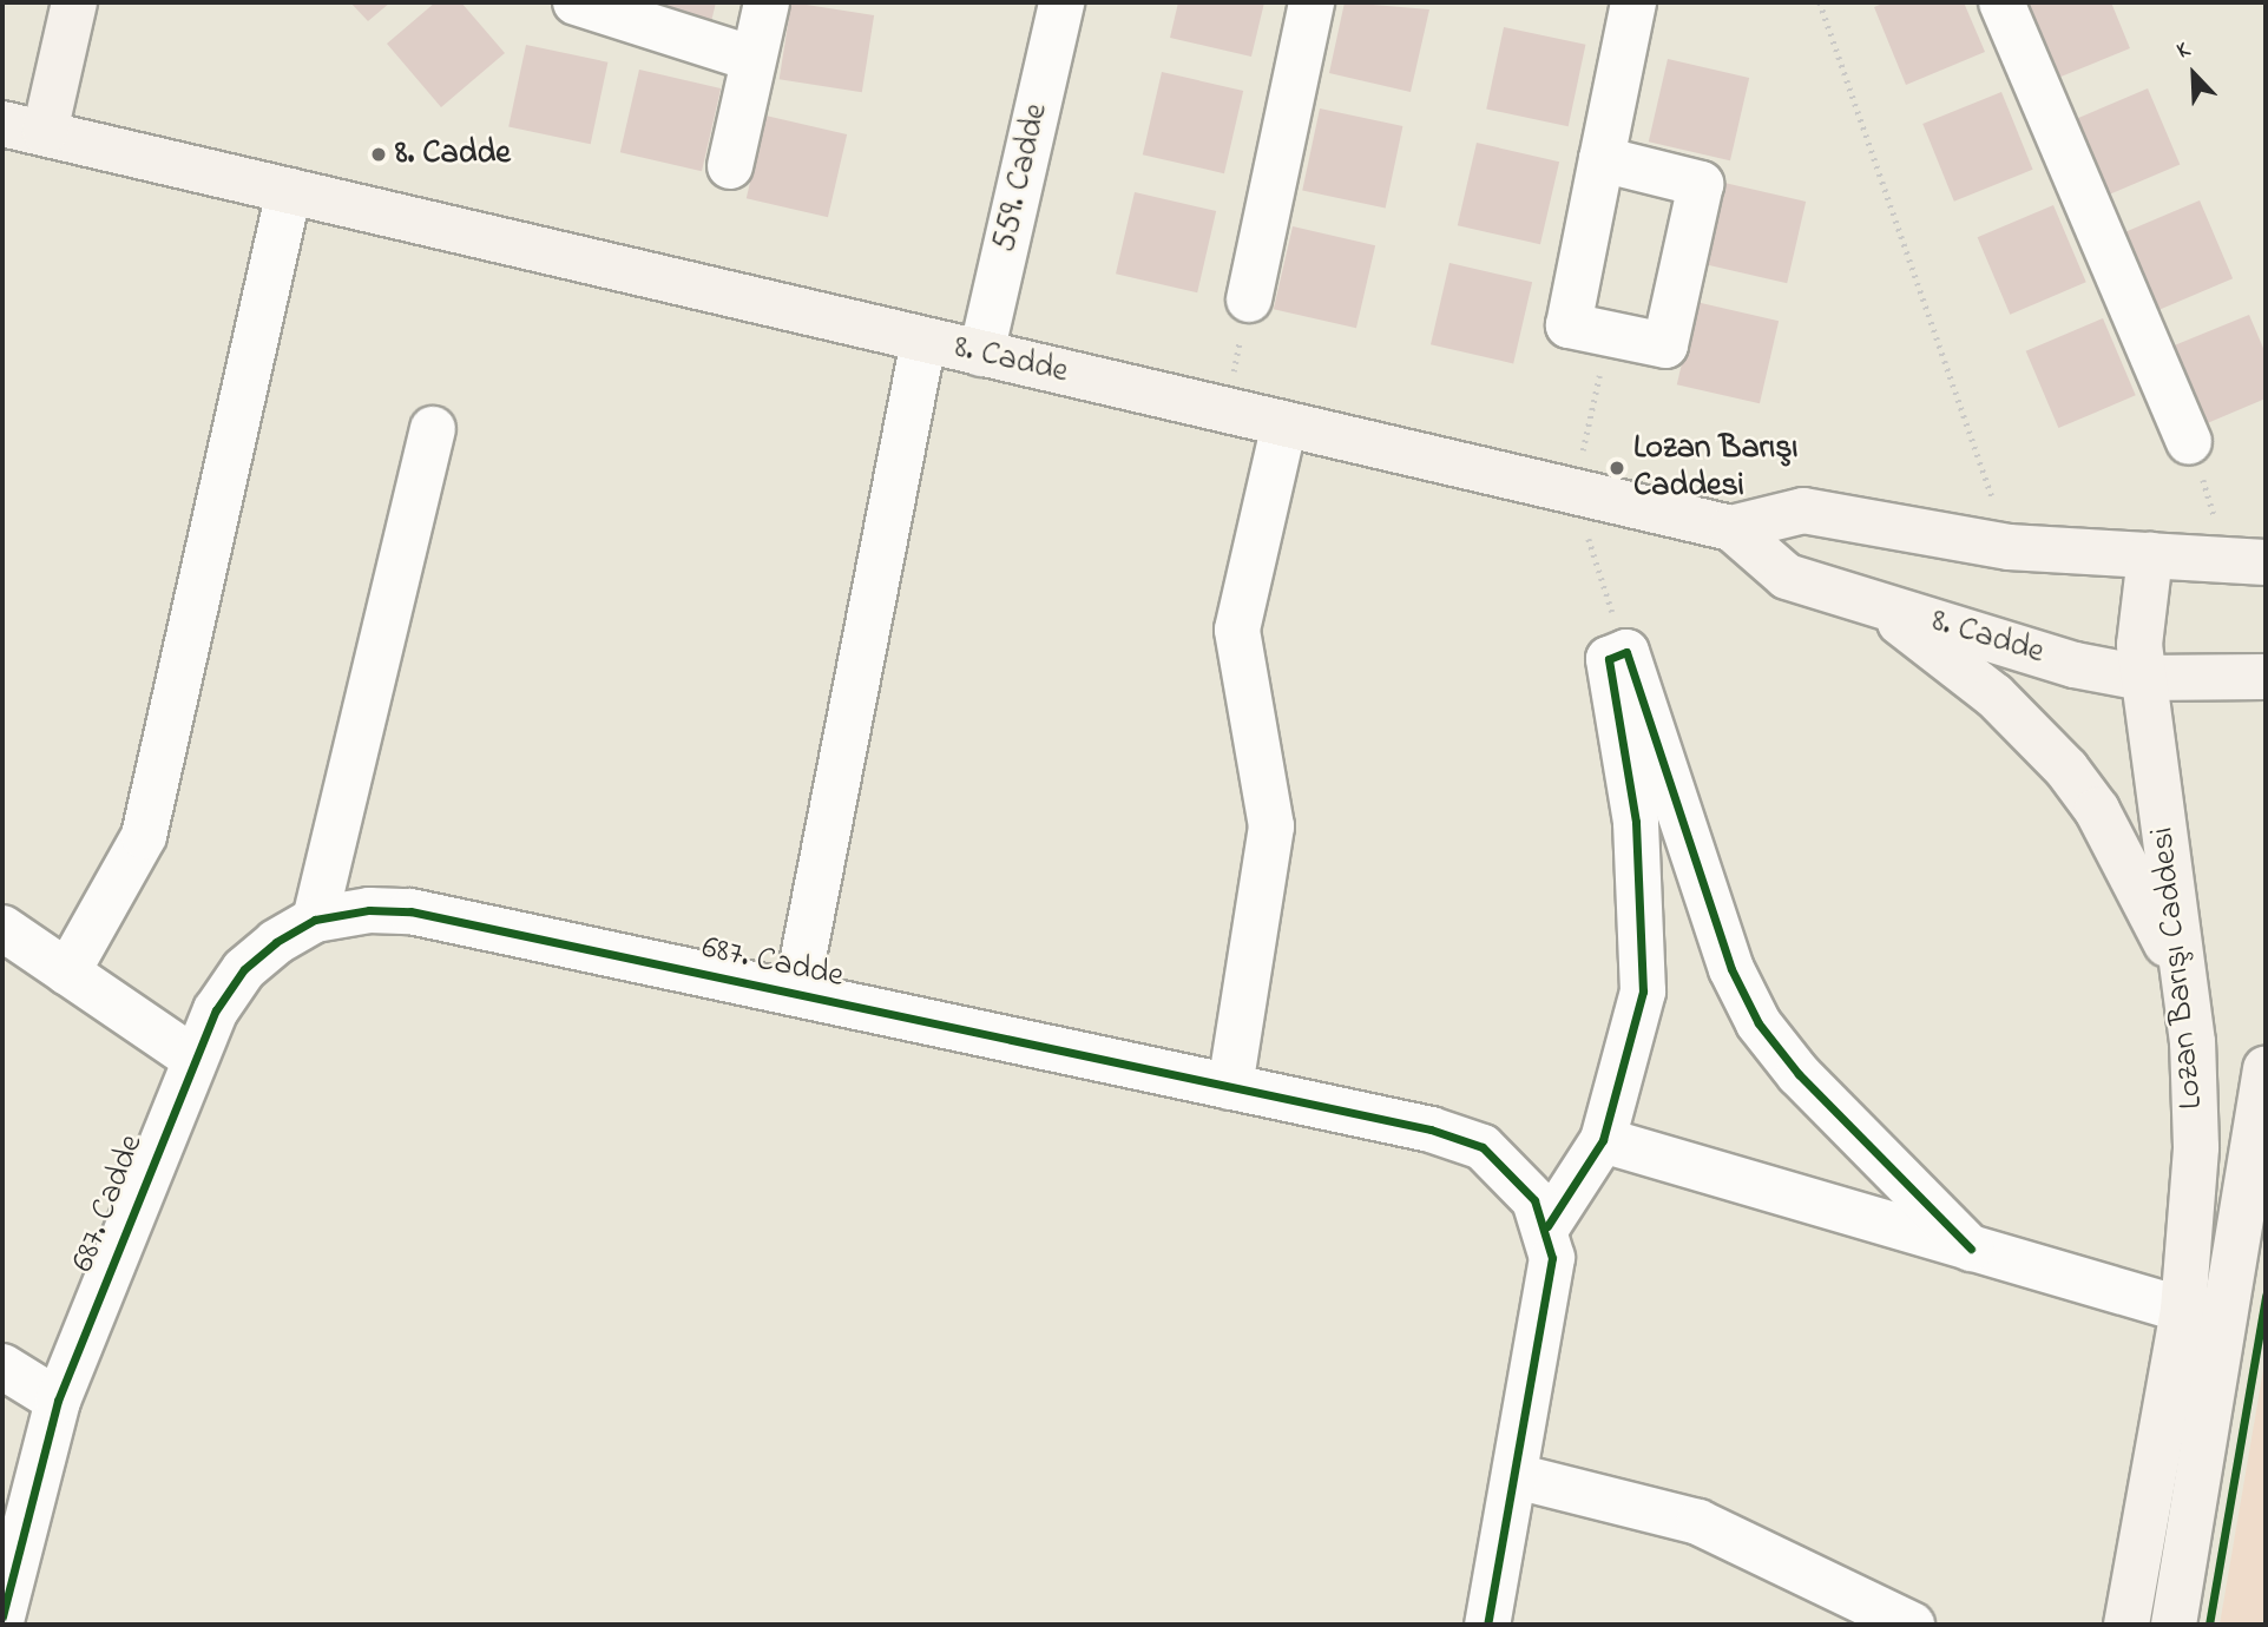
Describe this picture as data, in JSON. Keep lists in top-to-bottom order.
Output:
{
  "streets": {
    "main road": ["8. Cadde", "Lozan Barışı Caddesi"],
    "street": ["559. Cadde", "687. Cadde"]
  },
  "crossings": [
    ["559. Cadde", "8. Cadde"],
    ["8. Cadde", "Lozan Barışı Caddesi"]
  ],
  "places": ["8. Cadde", "Lozan Barışı Caddesi"],
  "north": "top left"
}
